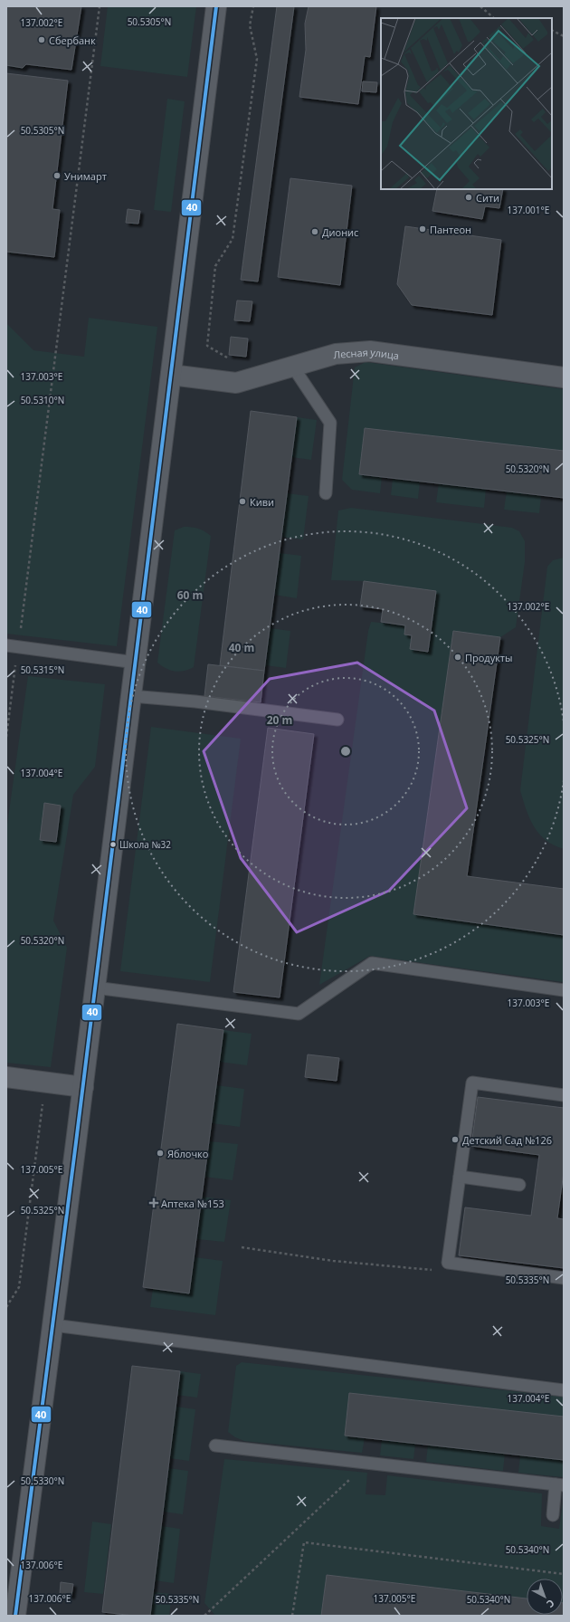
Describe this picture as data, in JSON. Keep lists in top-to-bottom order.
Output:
{
  "streets": {
    "street": ["Лесная улица"]
  },
  "places": {
    "other": [
      "Сбербанк",
      "Унимарт",
      "Сити",
      "Пантеон",
      "Дионис",
      "Киви",
      "Продукты",
      "Школа №32",
      "Детский Сад №126",
      "Яблочко"
    ],
    "health": ["Аптека №153"]
  },
  "lines": ["transit line 40"],
  "north": "bottom right",
  "coordinates": [
    "50.5305°N",
    "137.002°E",
    "137.001°E",
    "137.003°E",
    "50.5310°N",
    "50.5320°N",
    "50.5315°N",
    "50.5325°N",
    "137.004°E",
    "137.005°E",
    "50.5335°N",
    "50.5330°N",
    "50.5340°N",
    "137.006°E"
  ],
  "rings": ["60 m", "40 m", "20 m"]
}
